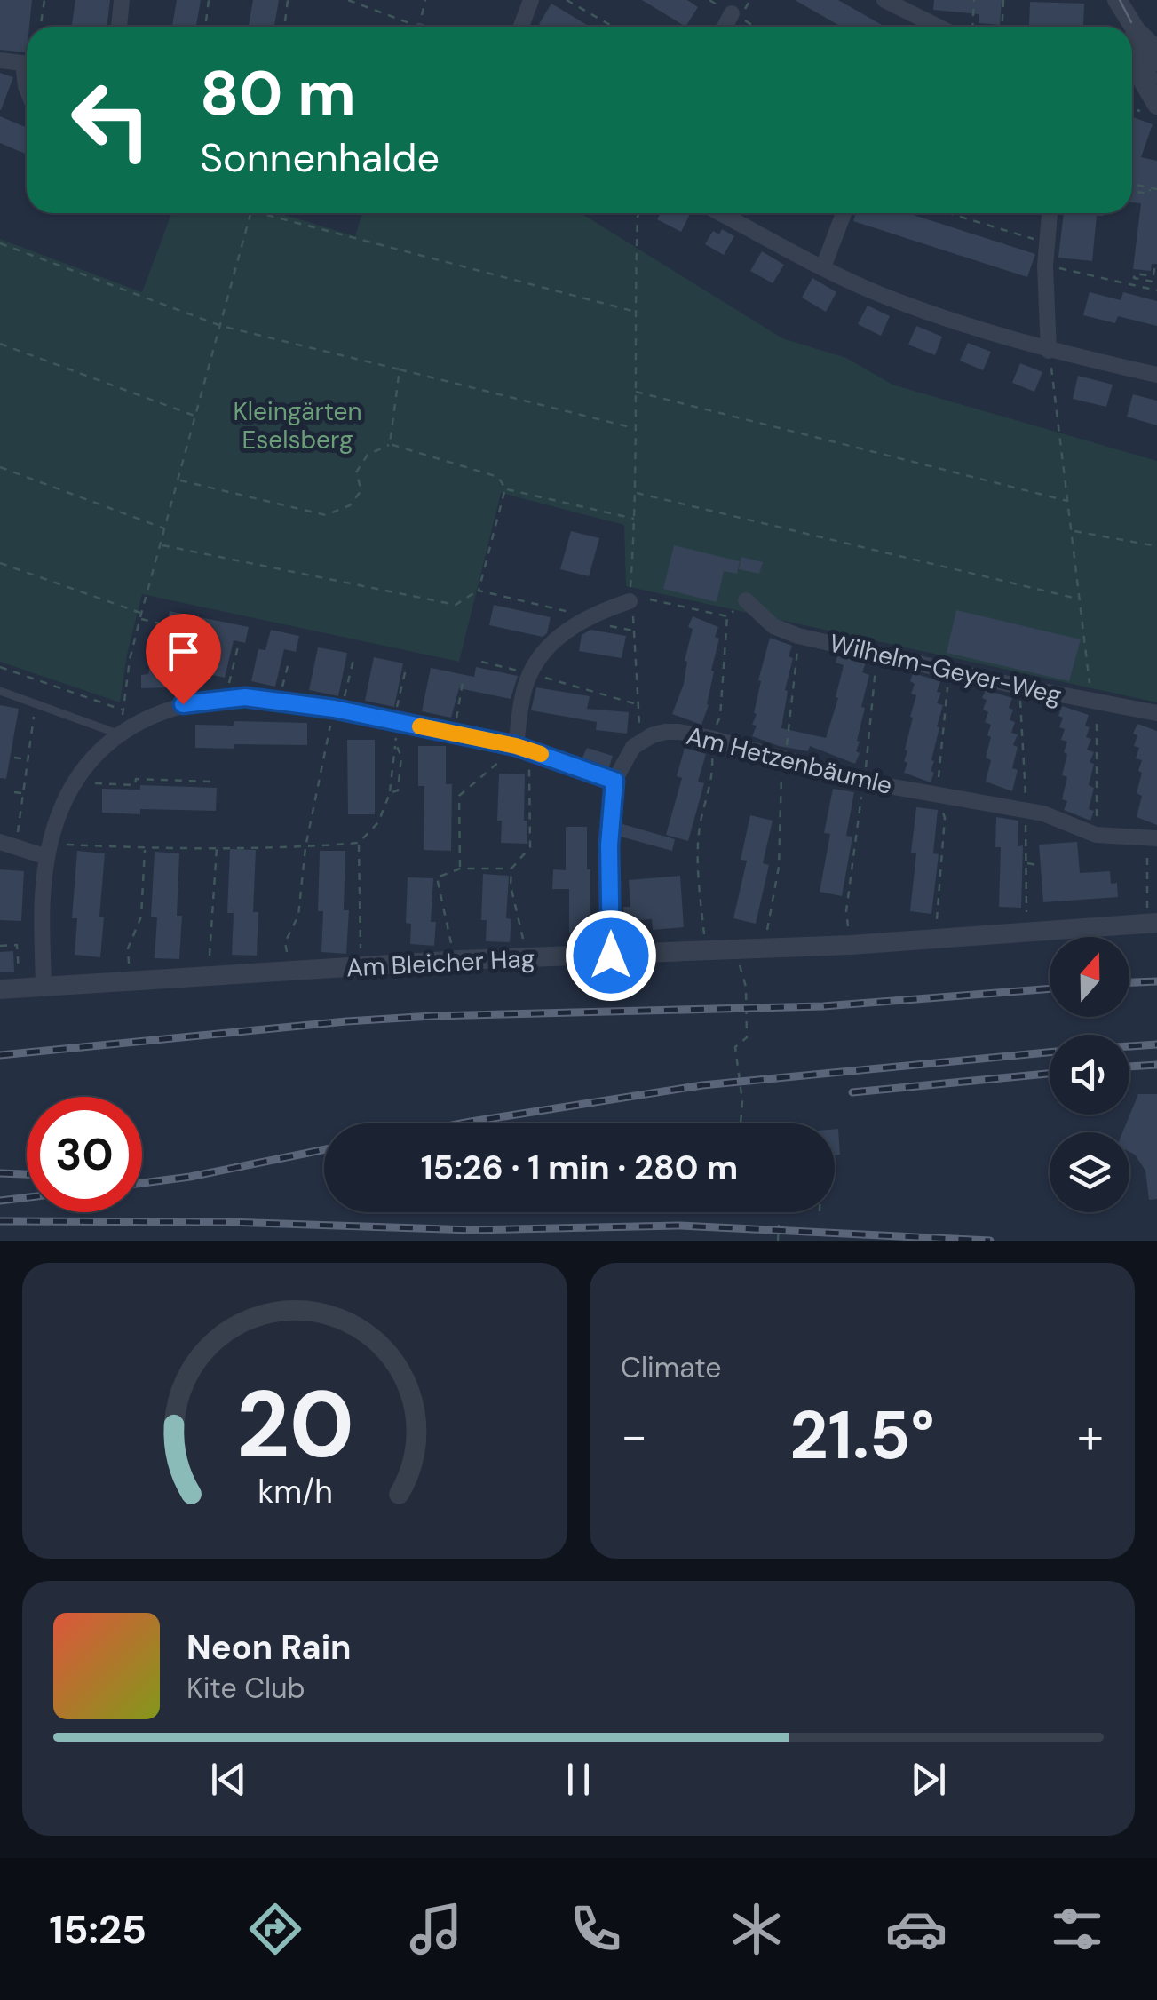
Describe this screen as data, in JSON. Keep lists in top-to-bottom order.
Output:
{
  "streets": {
    "street": ["Wilhelm-Geyer-Weg", "Am Hetzenbäumle", "Am Bleicher Hag"]
  },
  "crossings": [
    ["Am Hetzenbäumle", "Am Bleicher Hag"]
  ],
  "parks": ["Kleingärten Eselsberg"],
  "north": "top",
  "page": {
    "turn": ["80 m", "Sonnenhalde"],
    "limit": "30",
    "trip": "15:26 · 1 min · 280 m",
    "tile": "Climate",
    "heat": ["−", "21.5°", "+"],
    "song": ["Neon Rain", "Kite Club"],
    "tabs": "15:25",
    "gauge": ["20", "km/h"]
  }
}
